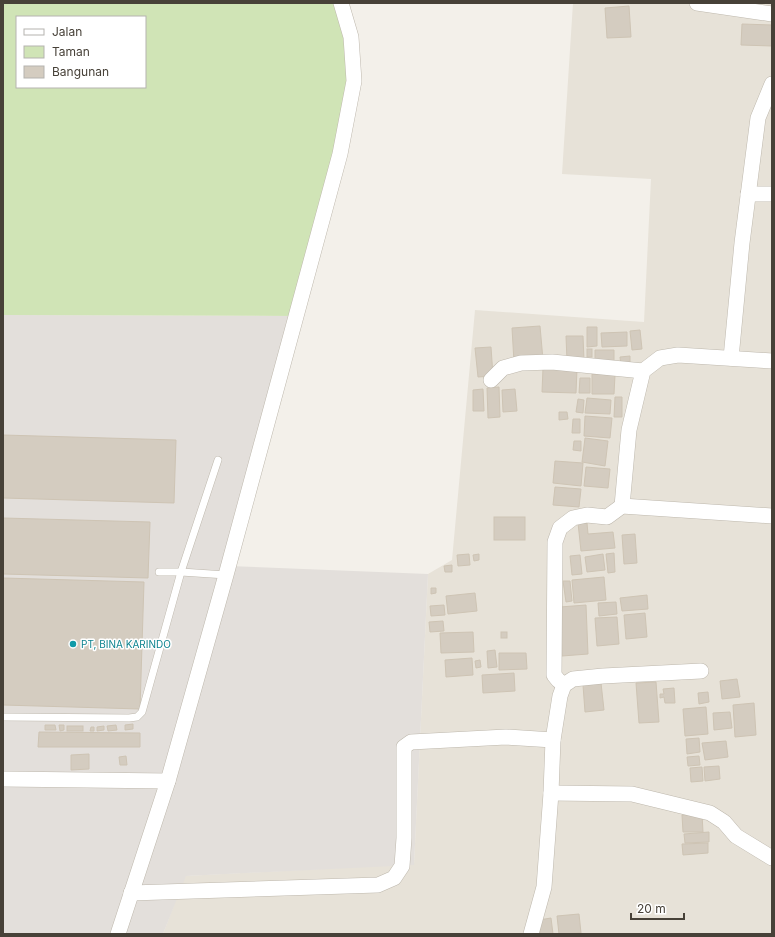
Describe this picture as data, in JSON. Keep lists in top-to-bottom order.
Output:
{
  "places": ["PT, BINA KARINDO"],
  "legend": ["Jalan", "Taman", "Bangunan"],
  "scale_bar": "20 m"
}
